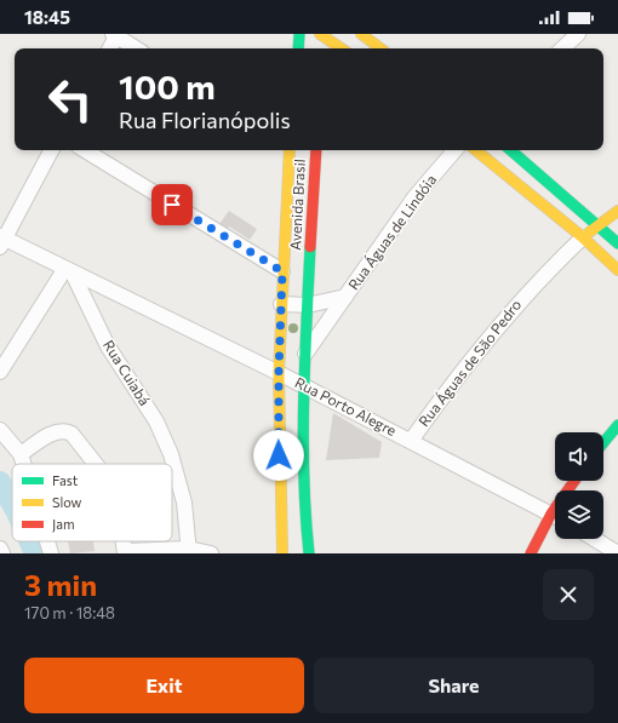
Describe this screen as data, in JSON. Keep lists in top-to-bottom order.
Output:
{
  "streets": {
    "main road": ["Avenida Brasil", "Rua Águas de São Pedro"],
    "street": ["Rua Águas de Lindóia", "Rua Cuiabá", "Rua Porto Alegre"]
  },
  "crossings": [
    ["Avenida Brasil", "Rua Águas de Lindóia"],
    ["Avenida Brasil", "Rua Porto Alegre"],
    ["Rua Águas de São Pedro", "Rua Porto Alegre"],
    ["Rua Cuiabá", "Rua Porto Alegre"]
  ],
  "legend": ["Fast", "Slow", "Jam"],
  "page": {
    "status": "18:45",
    "turn": ["100 m", "Rua Florianópolis"],
    "heading": ["3 min", "170 m · 18:48"],
    "buttons": ["Exit", "Share"]
  }
}
